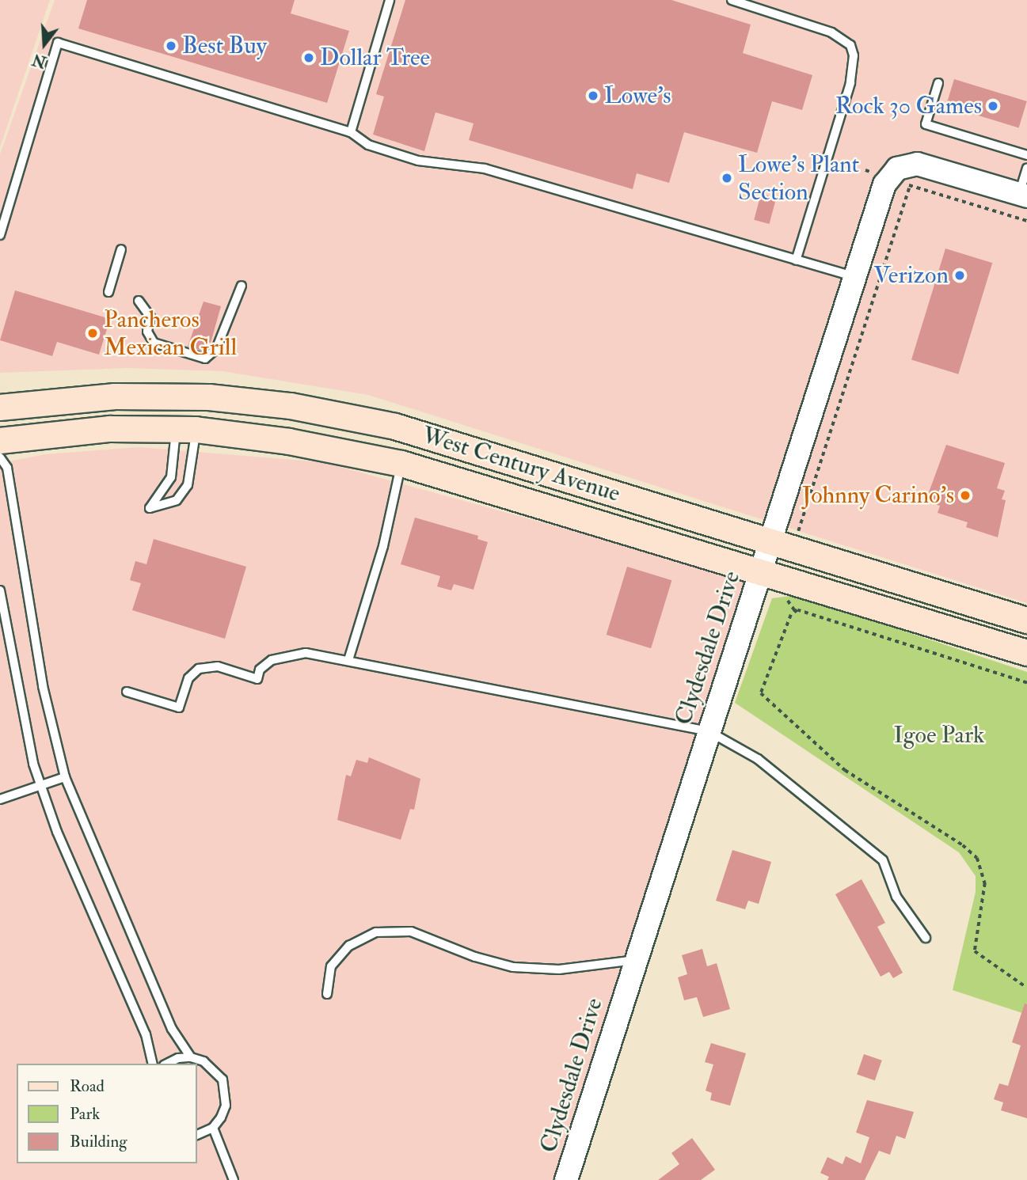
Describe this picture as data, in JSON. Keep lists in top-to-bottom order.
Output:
{
  "streets": {
    "main road": ["West Century Avenue"],
    "street": ["Clydesdale Drive"]
  },
  "crossings": [
    ["West Century Avenue", "Clydesdale Drive"]
  ],
  "parks": ["Igoe Park"],
  "places": [
    "Best Buy",
    "Dollar Tree",
    "Lowe's",
    "Rock 30 Games",
    "Lowe's Plant Section",
    "Verizon",
    "Pancheros Mexican Grill",
    "Johnny Carino's"
  ],
  "legend": ["Road", "Park", "Building"],
  "north": "bottom"
}
